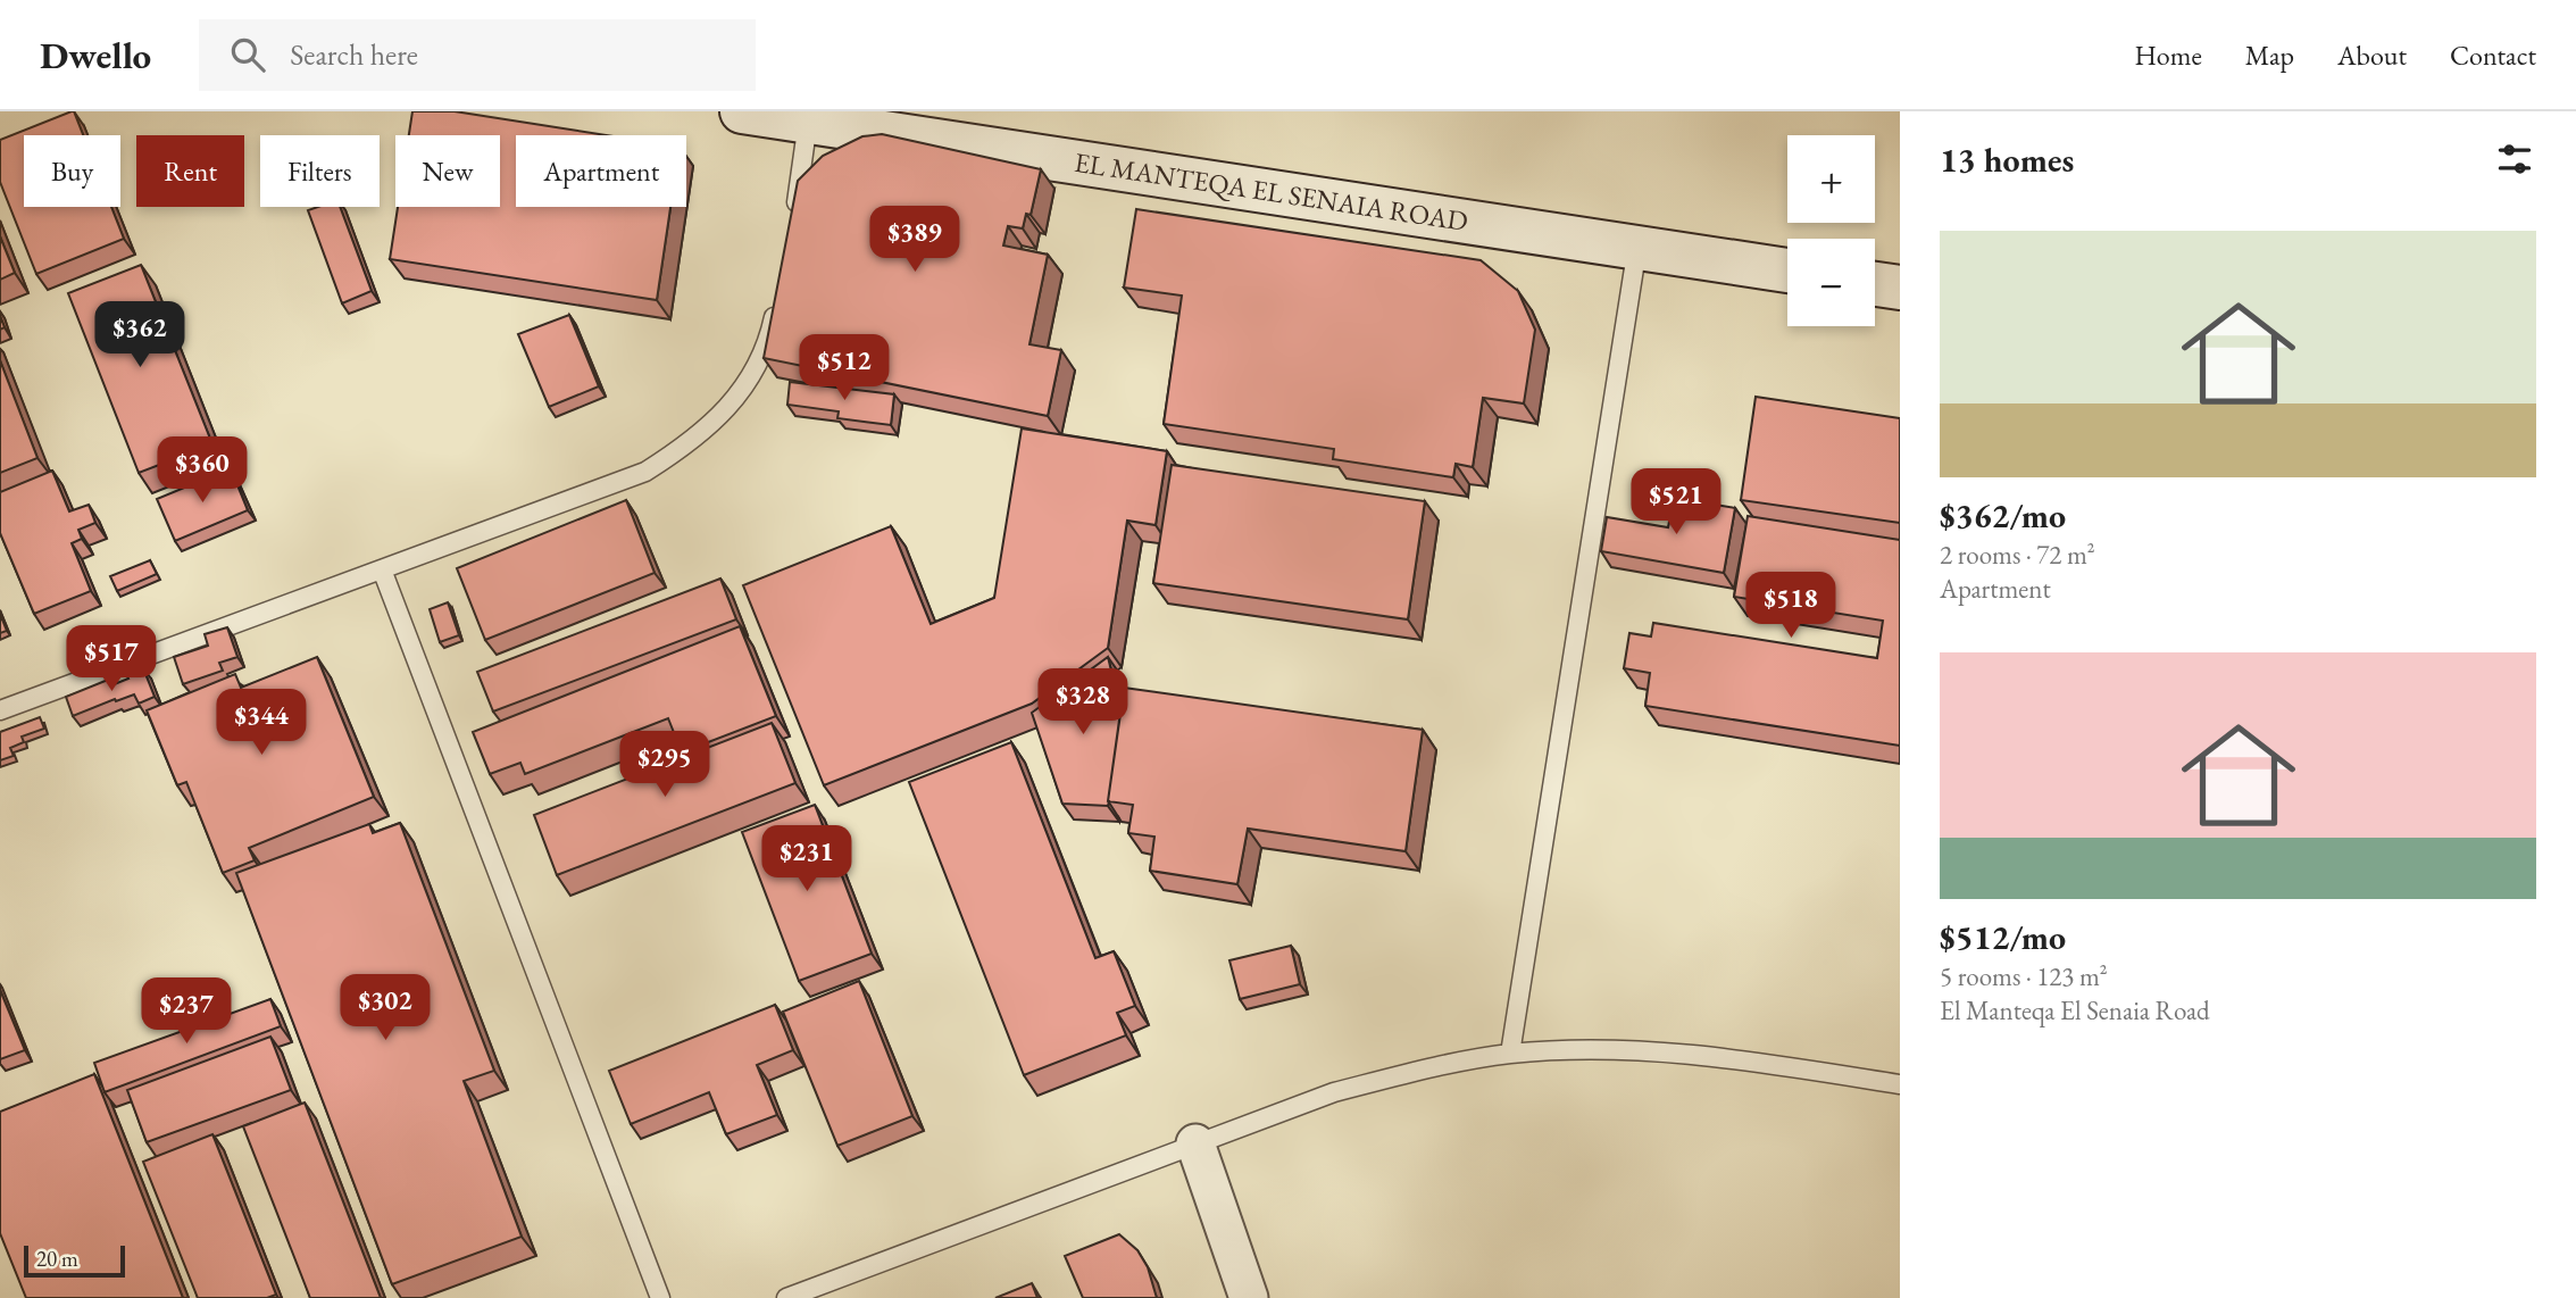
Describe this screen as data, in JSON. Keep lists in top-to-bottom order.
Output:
{
  "streets": {
    "main road": ["EL MANTEQA EL SENAIA ROAD"]
  },
  "scale_bar": "20 m",
  "page": {
    "header": "Dwello",
    "search": "Search here",
    "nav": [
      "Home",
      "Map",
      "About",
      "Contact"
    ],
    "heading": "13 homes",
    "map_buttons": ["+", "−"],
    "chip": [
      "Buy",
      "Rent",
      "Filters",
      "New",
      "Apartment"
    ],
    "price": [
      "$389",
      "$362",
      "$512",
      "$360",
      "$521",
      "$518",
      "$517",
      "$328",
      "$344",
      "$295",
      "$231",
      "$302",
      "$237"
    ],
    "list": [
      {
        "name": "$362/mo",
        "note": "2 rooms · 72 m² · Apartment"
      },
      {
        "name": "$512/mo",
        "note": "5 rooms · 123 m² · El Manteqa El Senaia Road"
      }
    ],
    "scale": "20 m"
  }
}
